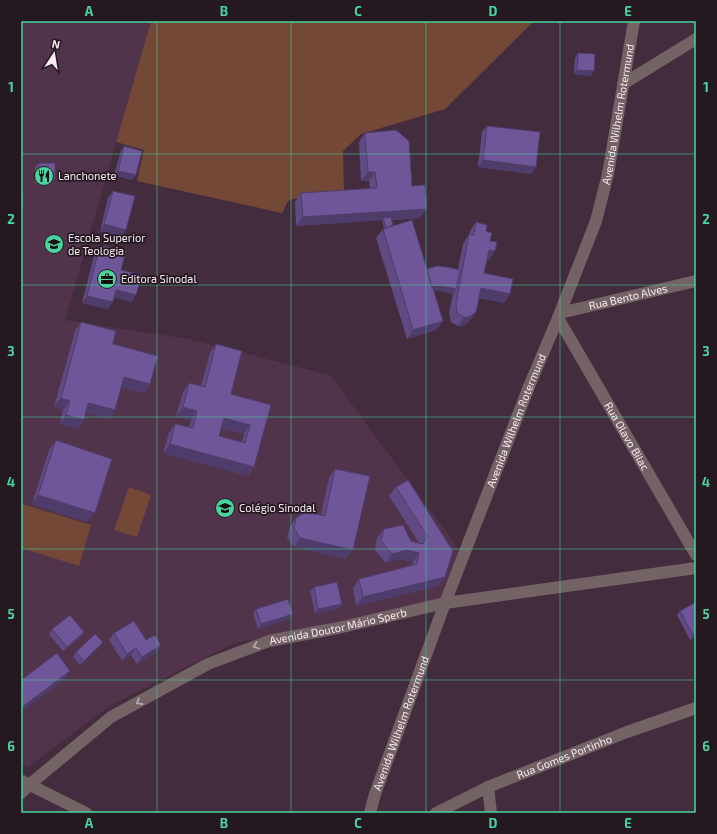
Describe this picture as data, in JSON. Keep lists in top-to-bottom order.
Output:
{
  "streets": {
    "street": [
      "Avenida Wilhelm Rotermund",
      "Rua Bento Alves",
      "Rua Olavo Bilac",
      "Avenida Doutor Mário Sperb",
      "Rua Gomes Portinho"
    ]
  },
  "crossings": [
    ["Avenida Wilhelm Rotermund", "Rua Bento Alves"],
    ["Avenida Wilhelm Rotermund", "Rua Olavo Bilac"],
    ["Avenida Wilhelm Rotermund", "Avenida Doutor Mário Sperb"],
    ["Rua Bento Alves", "Rua Olavo Bilac"]
  ],
  "one_way": ["Avenida Doutor Mário Sperb"],
  "places": {
    "restaurant": ["Lanchonete"],
    "school or university": ["Escola Superior de Teologia", "Colégio Sinodal"],
    "office": ["Editora Sinodal"]
  },
  "north": "top",
  "grid": {
    "columns": [
      "A",
      "B",
      "C",
      "D",
      "E"
    ],
    "rows": [
      "1",
      "2",
      "3",
      "4",
      "5",
      "6"
    ]
  }
}
